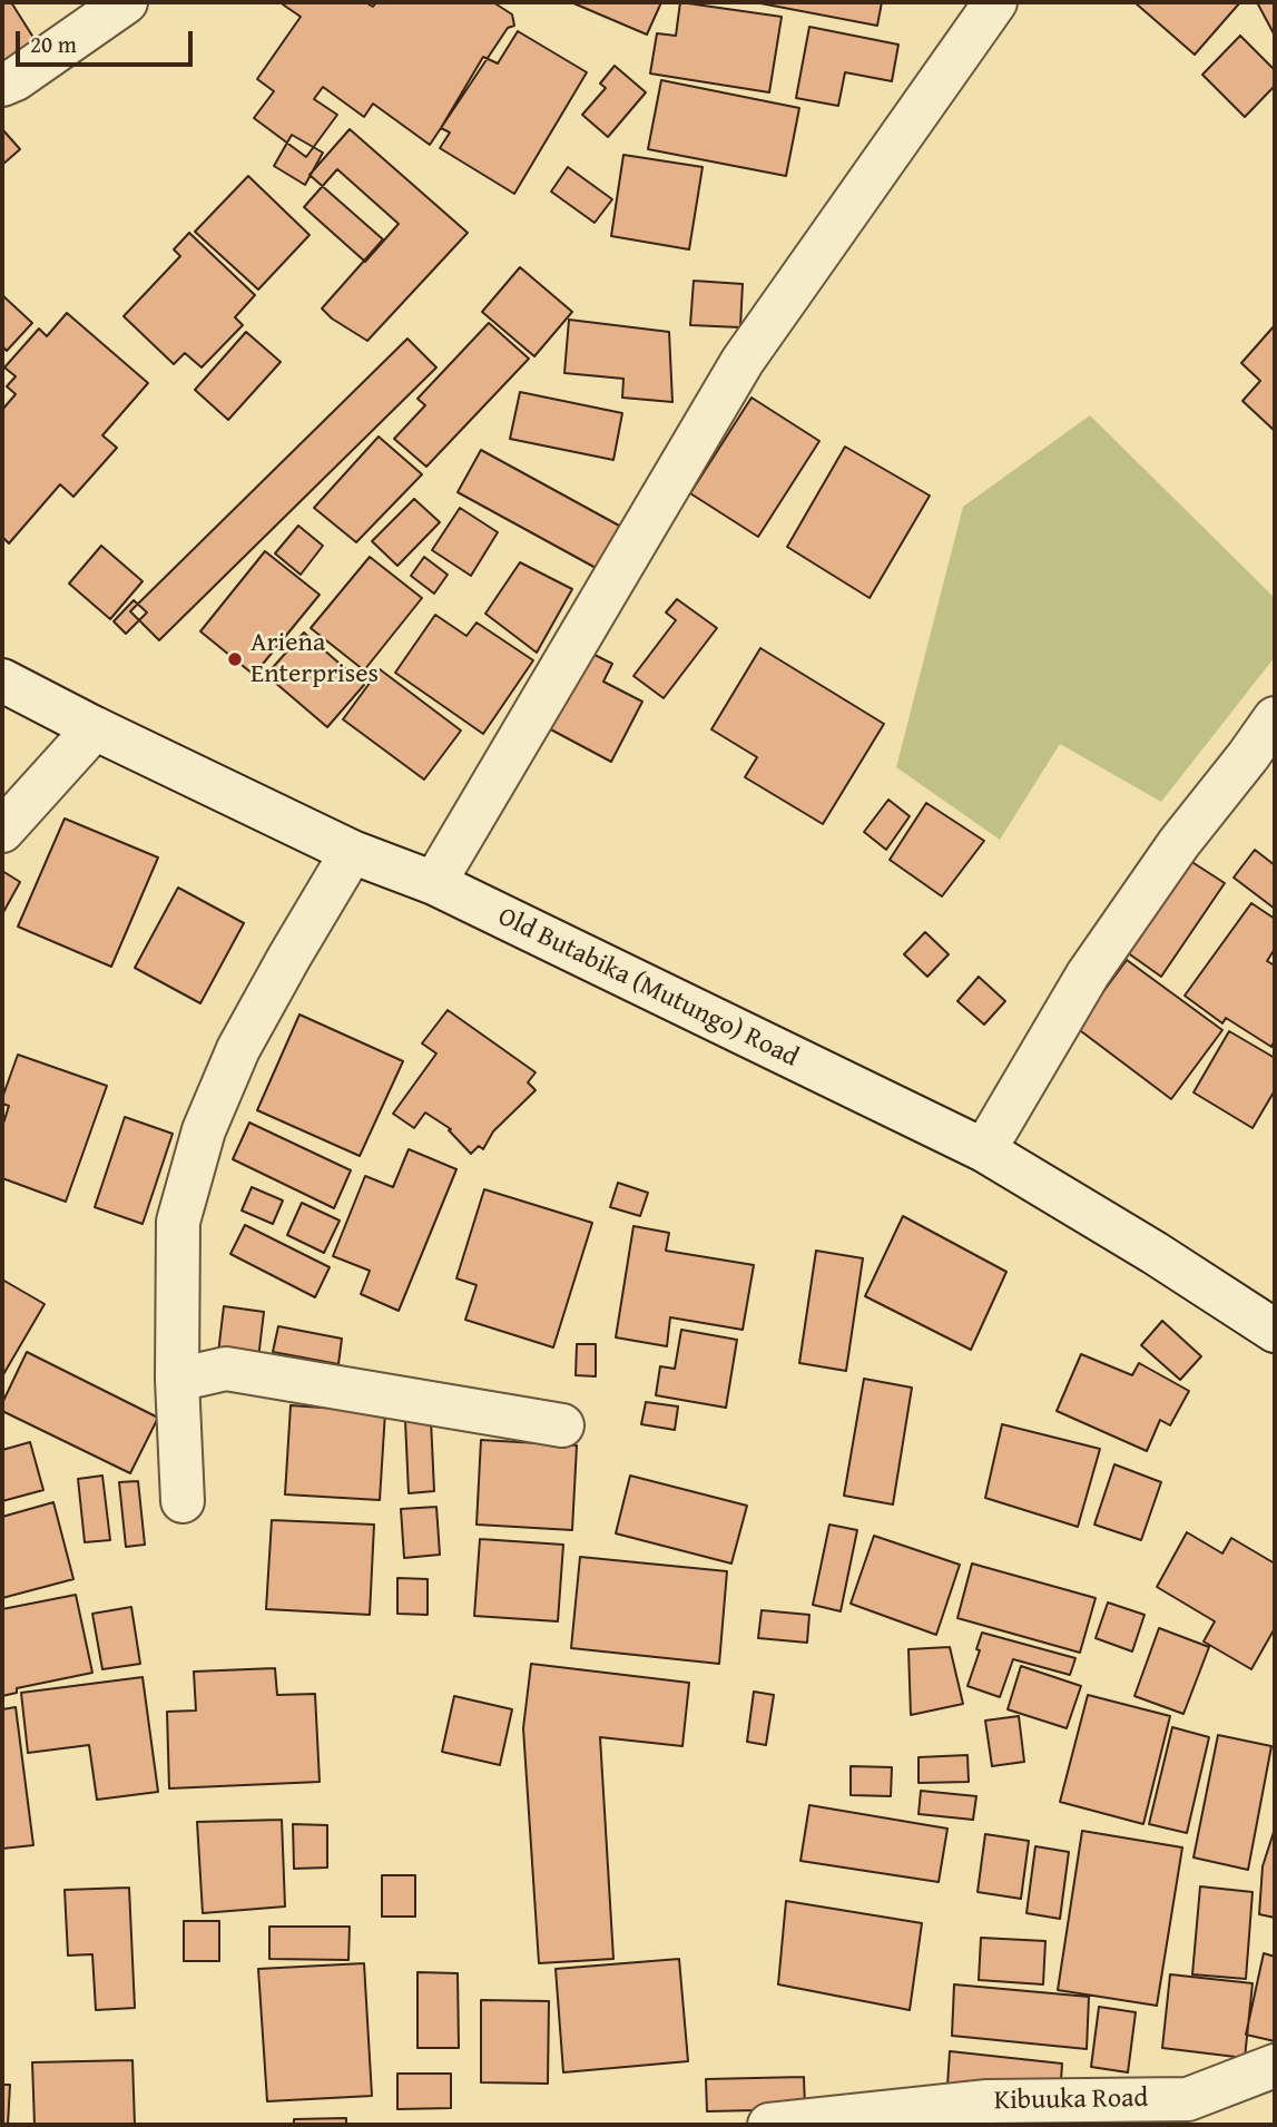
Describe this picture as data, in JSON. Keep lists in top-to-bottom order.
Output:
{
  "streets": {
    "street": ["Old Butabika (Mutungo) Road", "Kibuuka Road"]
  },
  "places": ["Ariena Enterprises"],
  "scale_bar": "20 m"
}
